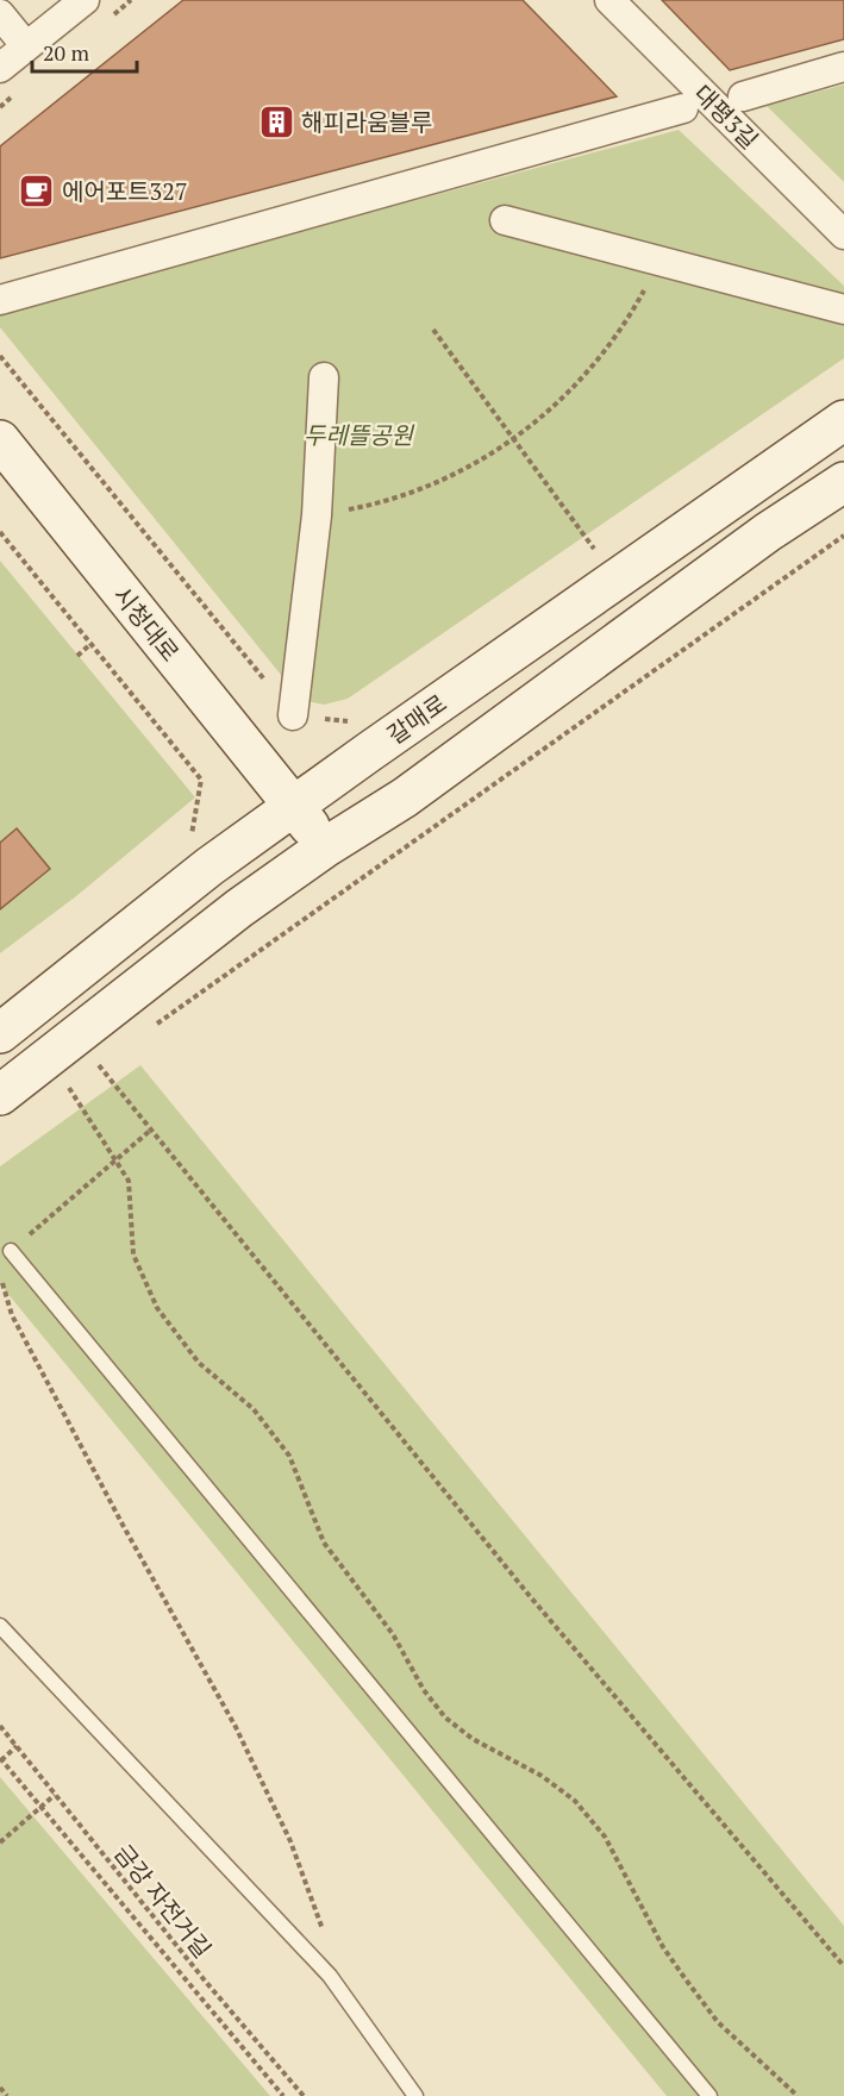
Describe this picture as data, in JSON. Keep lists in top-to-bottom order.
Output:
{
  "streets": {
    "street": ["대평3길", "시청대로", "갈매로"],
    "path": ["금강 자전거길"]
  },
  "crossings": [
    ["시청대로", "갈매로"]
  ],
  "parks": ["두레뜰공원"],
  "places": {
    "building": ["해피라움블루"],
    "cafe": ["에어포트327"]
  },
  "scale_bar": "20 m"
}
